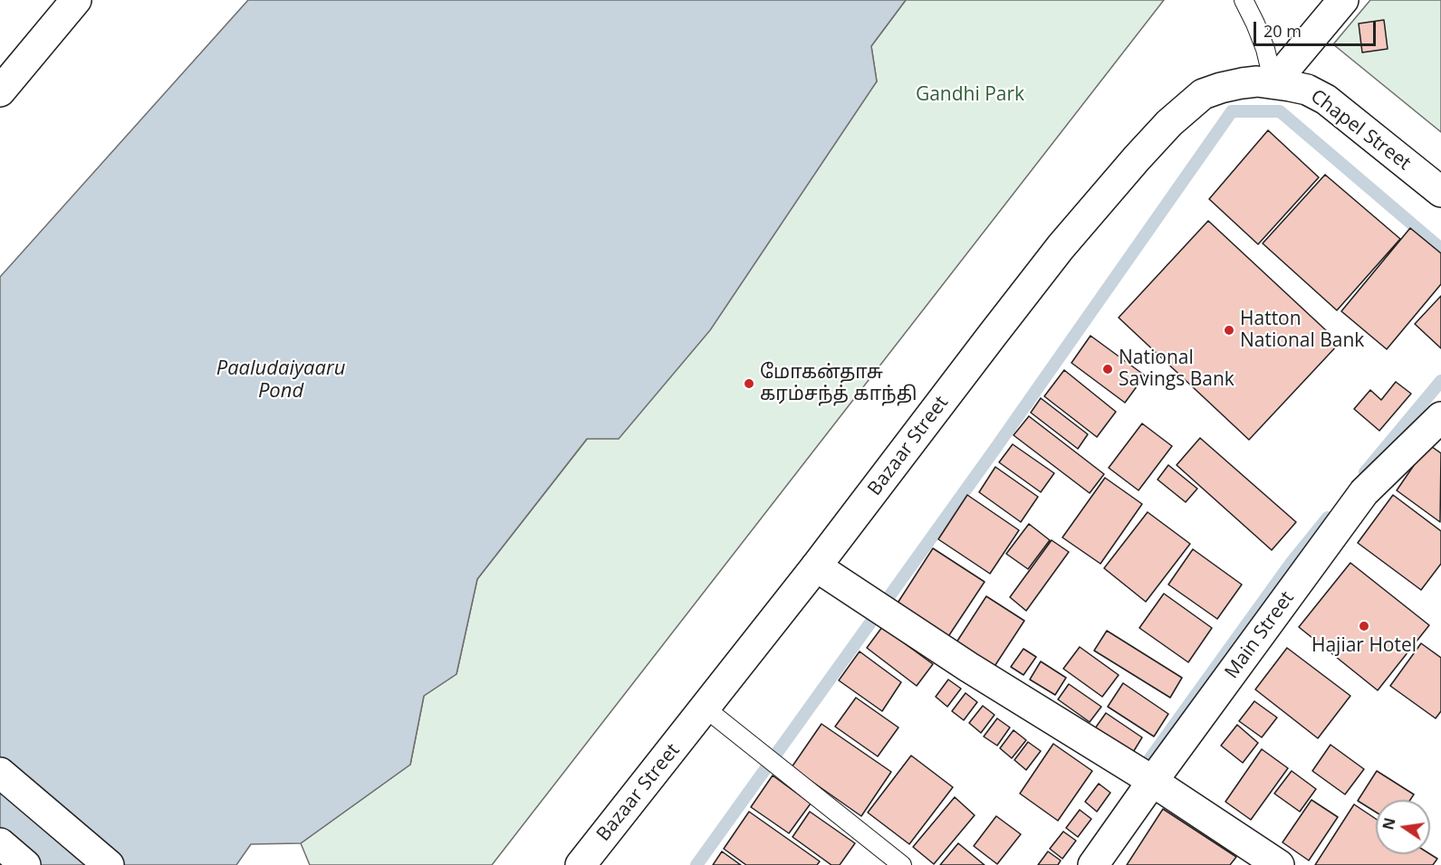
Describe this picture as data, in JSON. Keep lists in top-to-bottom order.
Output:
{
  "streets": {
    "main road": ["Chapel Street", "Bazaar Street", "Main Street"]
  },
  "crossings": [
    ["Chapel Street", "Bazaar Street"]
  ],
  "water": ["Paaludaiyaaru Pond"],
  "parks": ["Gandhi Park"],
  "places": [
    "Hatton National Bank",
    "National Savings Bank",
    "மோகன்தாசு கரம்சந்த் காந்தி",
    "Hajiar Hotel"
  ],
  "scale_bar": "20 m",
  "north": "left"
}
